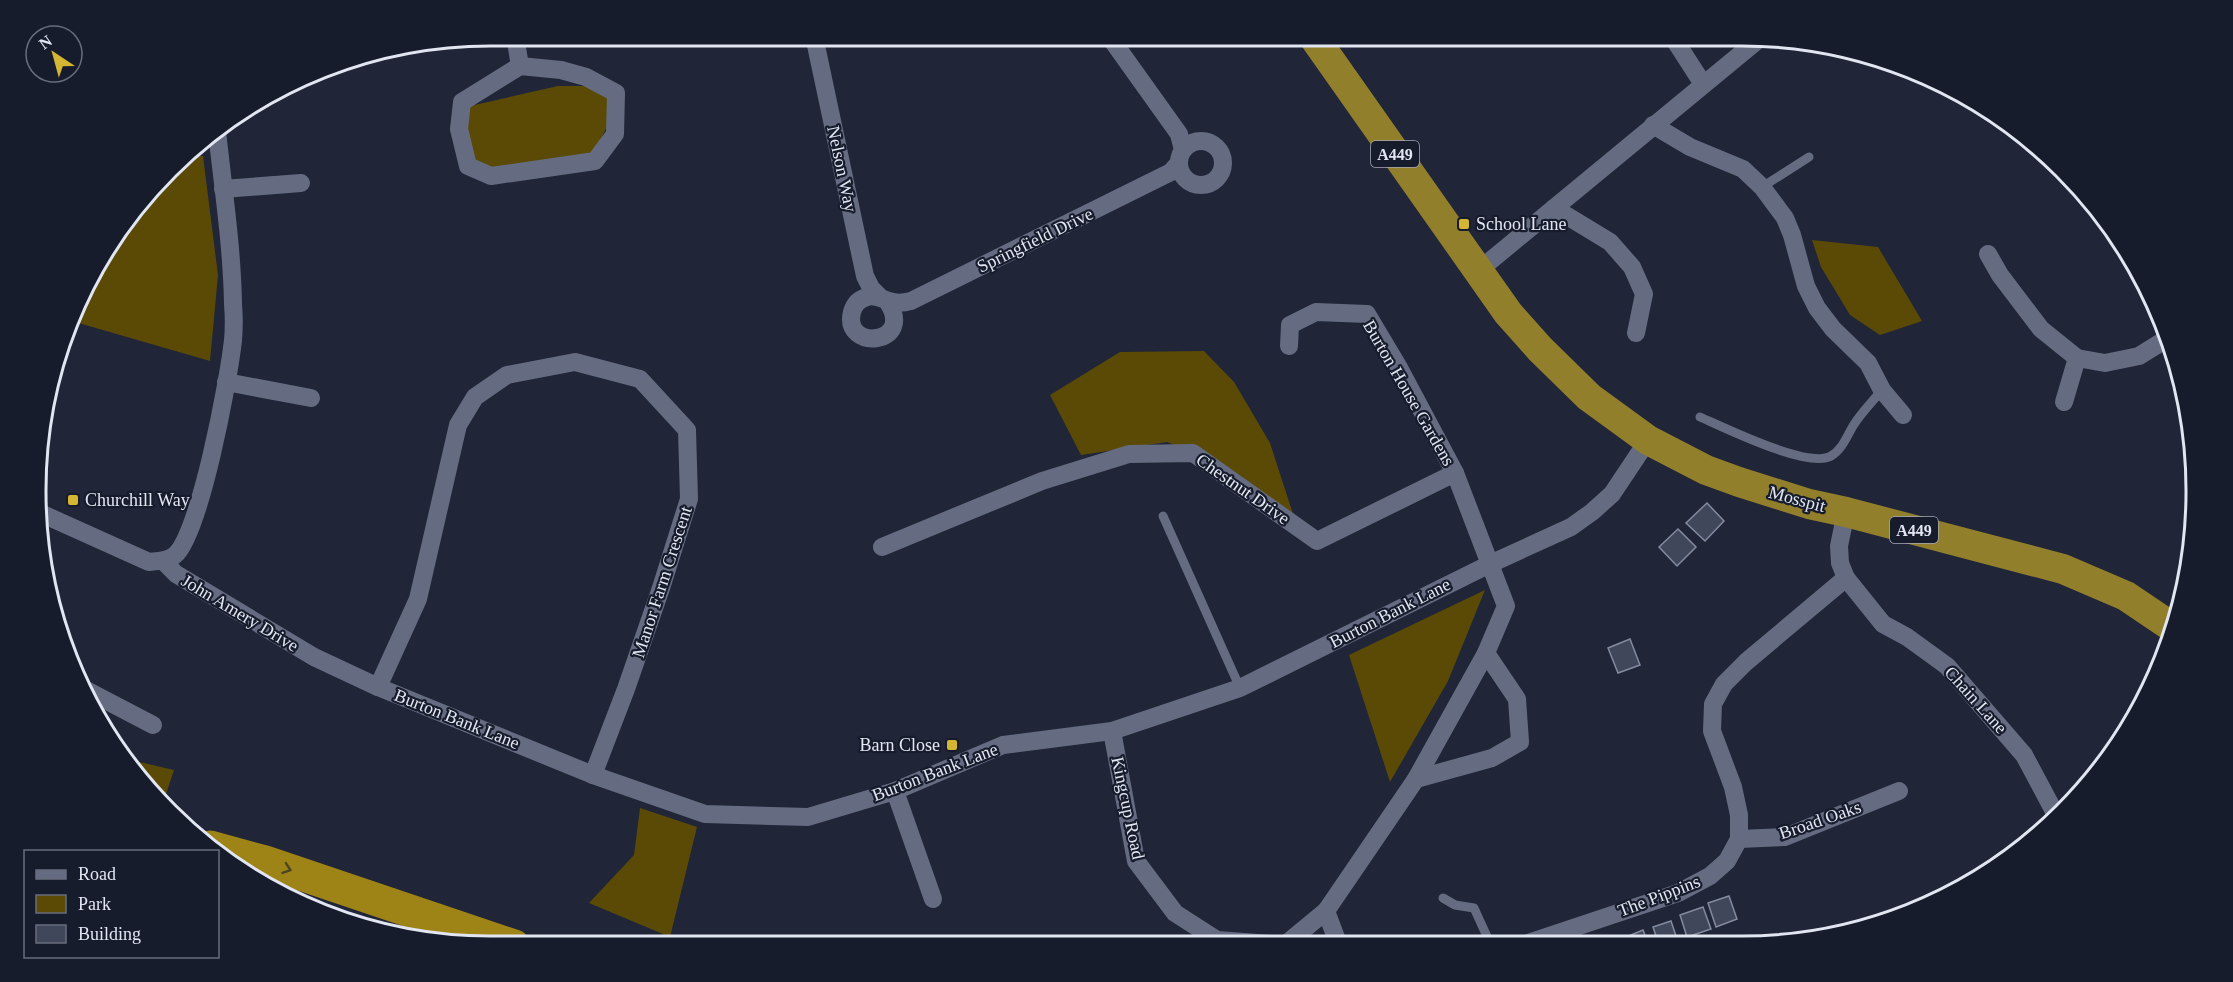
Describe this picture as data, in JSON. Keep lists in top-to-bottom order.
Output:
{
  "streets": {
    "highway": ["A449", "Mosspit"],
    "street": [
      "Nelson Way",
      "Springfield Drive",
      "Burton House Gardens",
      "Chestnut Drive",
      "Manor Farm Crescent",
      "John Amery Drive",
      "Burton Bank Lane",
      "Chain Lane",
      "Kingcup Road",
      "Broad Oaks",
      "The Pippins"
    ]
  },
  "crossings": [
    ["A449", "Mosspit"],
    ["Nelson Way", "Springfield Drive"],
    ["Burton House Gardens", "Chestnut Drive"],
    ["Burton House Gardens", "Burton Bank Lane"],
    ["Mosspit", "Burton Bank Lane"],
    ["Mosspit", "Chain Lane"],
    ["Manor Farm Crescent", "Burton Bank Lane"],
    ["John Amery Drive", "Burton Bank Lane"],
    ["Burton Bank Lane", "Kingcup Road"],
    ["Broad Oaks", "The Pippins"]
  ],
  "places": {
    "transit": ["School Lane", "Churchill Way", "Barn Close"]
  },
  "legend": ["Road", "Park", "Building"],
  "north": "top left"
}
